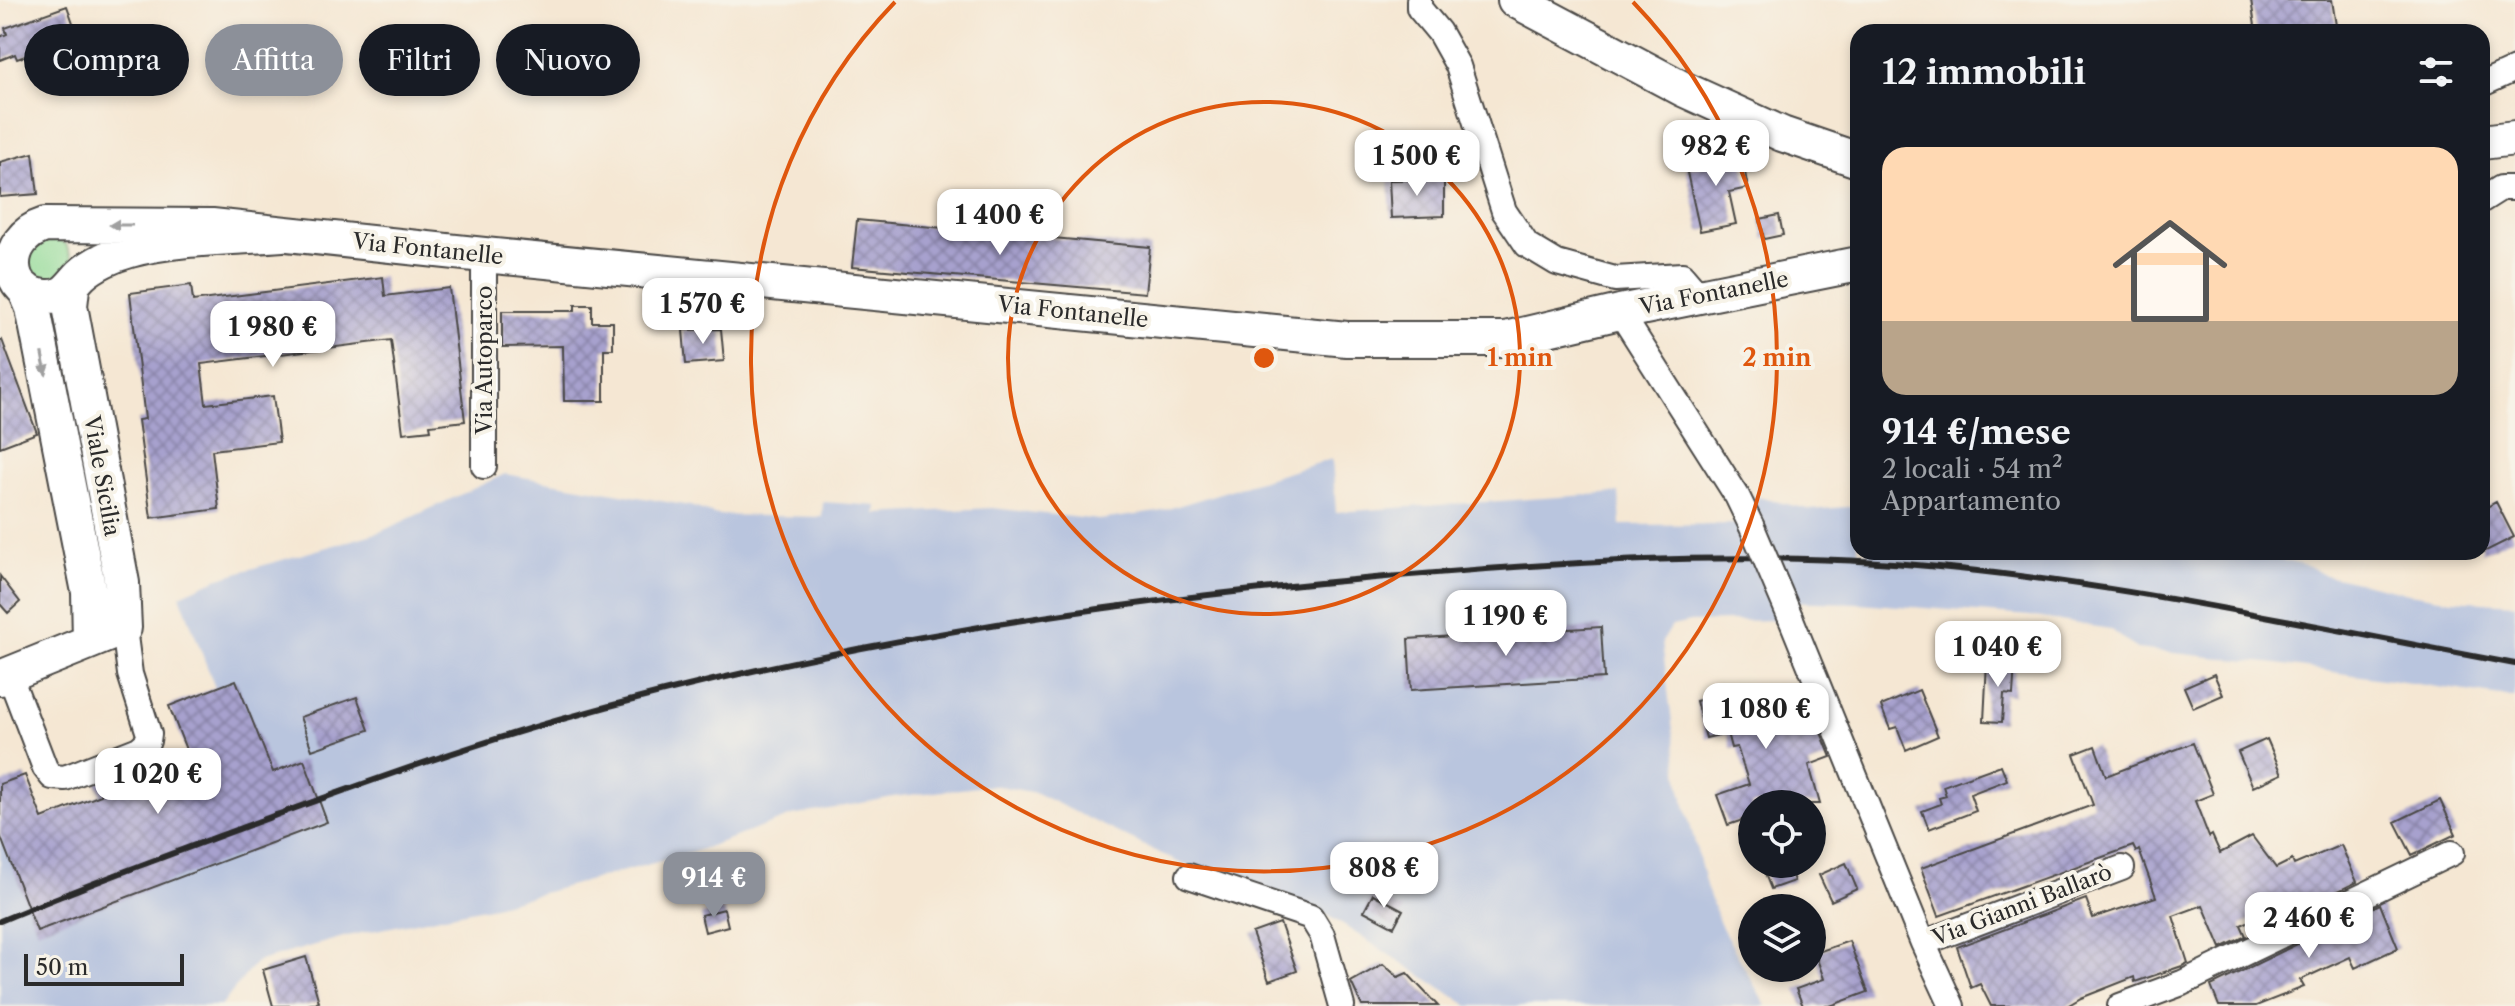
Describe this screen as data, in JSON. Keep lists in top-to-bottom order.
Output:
{
  "streets": {
    "street": [
      "Via Fontanelle",
      "Via Autoparco",
      "Viale Sicilia",
      "Via Gianni Ballarò"
    ]
  },
  "crossings": [
    ["Via Fontanelle", "Via Autoparco"]
  ],
  "scale_bar": "50 m",
  "page": {
    "chip": [
      "Compra",
      "Affitta",
      "Filtri",
      "Nuovo"
    ],
    "heading": "12 immobili",
    "price": [
      "982 €",
      "1 500 €",
      "1 400 €",
      "1 570 €",
      "1 980 €",
      "1 190 €",
      "1 040 €",
      "1 080 €",
      "1 020 €",
      "808 €",
      "914 €",
      "2 460 €"
    ],
    "list": [
      {
        "name": "914 €/mese",
        "note": "2 locali · 54 m² · Appartamento"
      }
    ],
    "scale": "50 m"
  },
  "rings": ["1 min", "2 min"]
}
